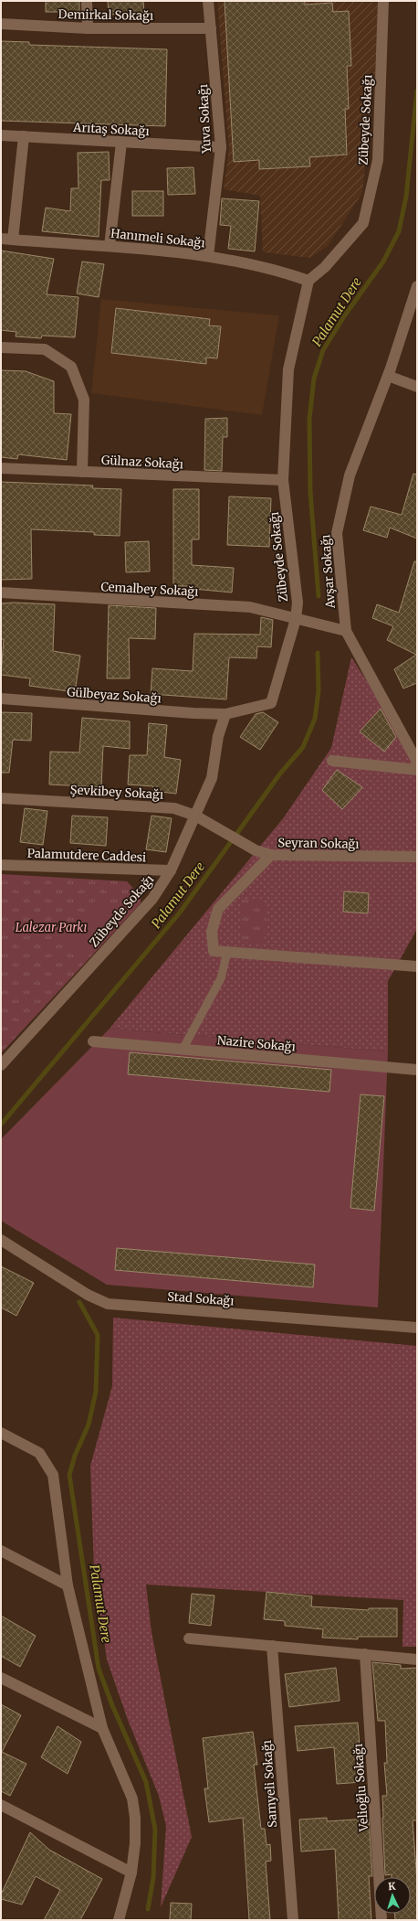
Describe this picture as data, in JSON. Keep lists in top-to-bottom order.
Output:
{
  "streets": {
    "street": [
      "Demirkal Sokağı",
      "Yuva Sokağı",
      "Zübeyde Sokağı",
      "Arıtaş Sokağı",
      "Hanımeli Sokağı",
      "Gülnaz Sokağı",
      "Avşar Sokağı",
      "Cemalbey Sokağı",
      "Gülbeyaz Sokağı",
      "Şevkibey Sokağı",
      "Seyran Sokağı",
      "Palamutdere Caddesi",
      "Nazire Sokağı",
      "Stad Sokağı",
      "Samyeli Sokağı",
      "Velioğlu Sokağı"
    ]
  },
  "crossings": [
    ["Demirkal Sokağı", "Yuva Sokağı"],
    ["Yuva Sokağı", "Arıtaş Sokağı"],
    ["Yuva Sokağı", "Hanımeli Sokağı"],
    ["Zübeyde Sokağı", "Hanımeli Sokağı"],
    ["Zübeyde Sokağı", "Gülnaz Sokağı"],
    ["Zübeyde Sokağı", "Cemalbey Sokağı"],
    ["Zübeyde Sokağı", "Gülbeyaz Sokağı"],
    ["Zübeyde Sokağı", "Şevkibey Sokağı"],
    ["Zübeyde Sokağı", "Palamutdere Caddesi"],
    ["Avşar Sokağı", "Cemalbey Sokağı"],
    ["Şevkibey Sokağı", "Seyran Sokağı"]
  ],
  "water": ["Palamut Dere"],
  "parks": ["Lalezar Parkı"],
  "north": "top"
}
